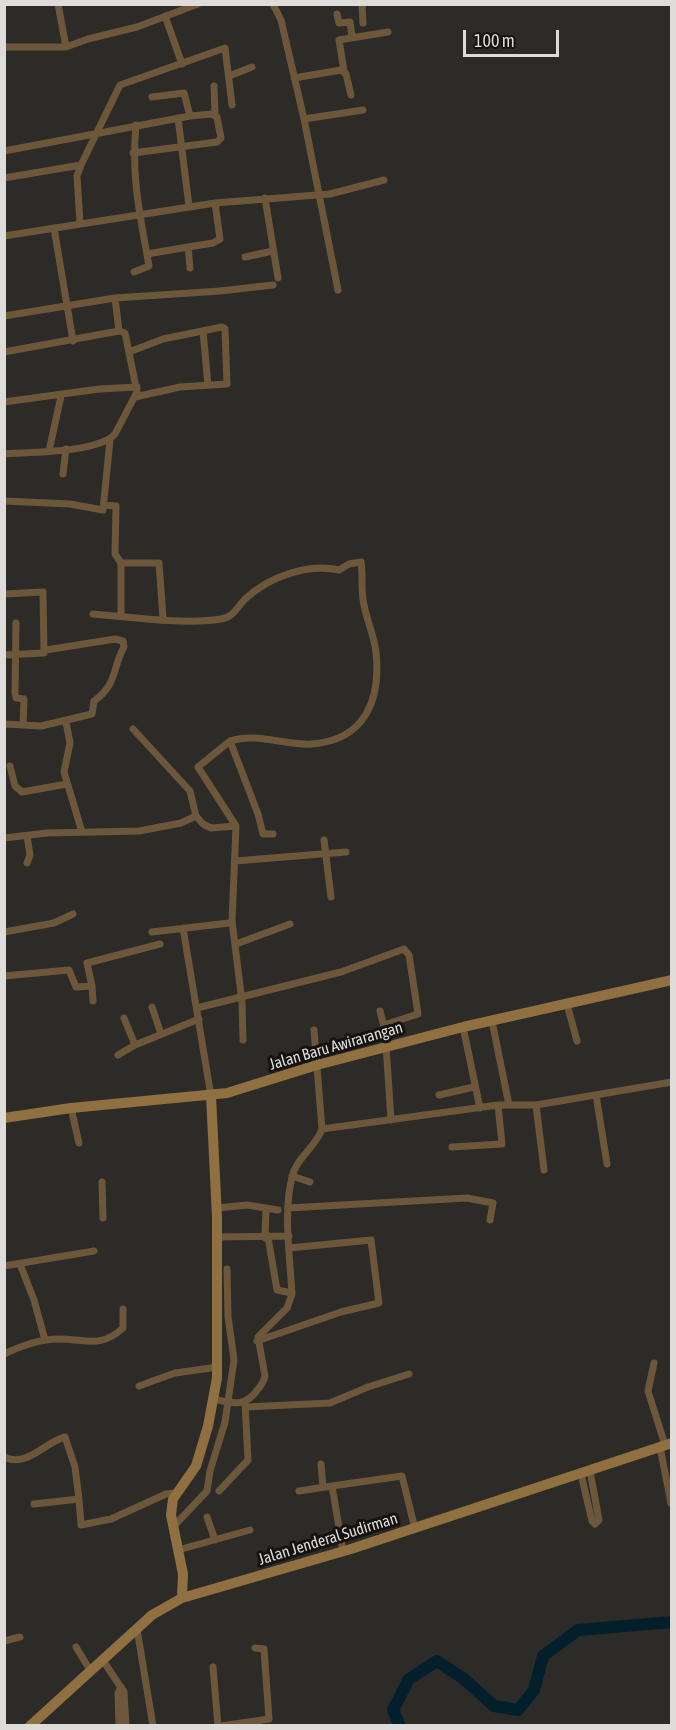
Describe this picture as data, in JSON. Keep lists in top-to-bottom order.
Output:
{
  "streets": {
    "street": ["Jalan Baru Awirarangan", "Jalan Jenderal Sudirman"]
  },
  "scale_bar": "100 m"
}
